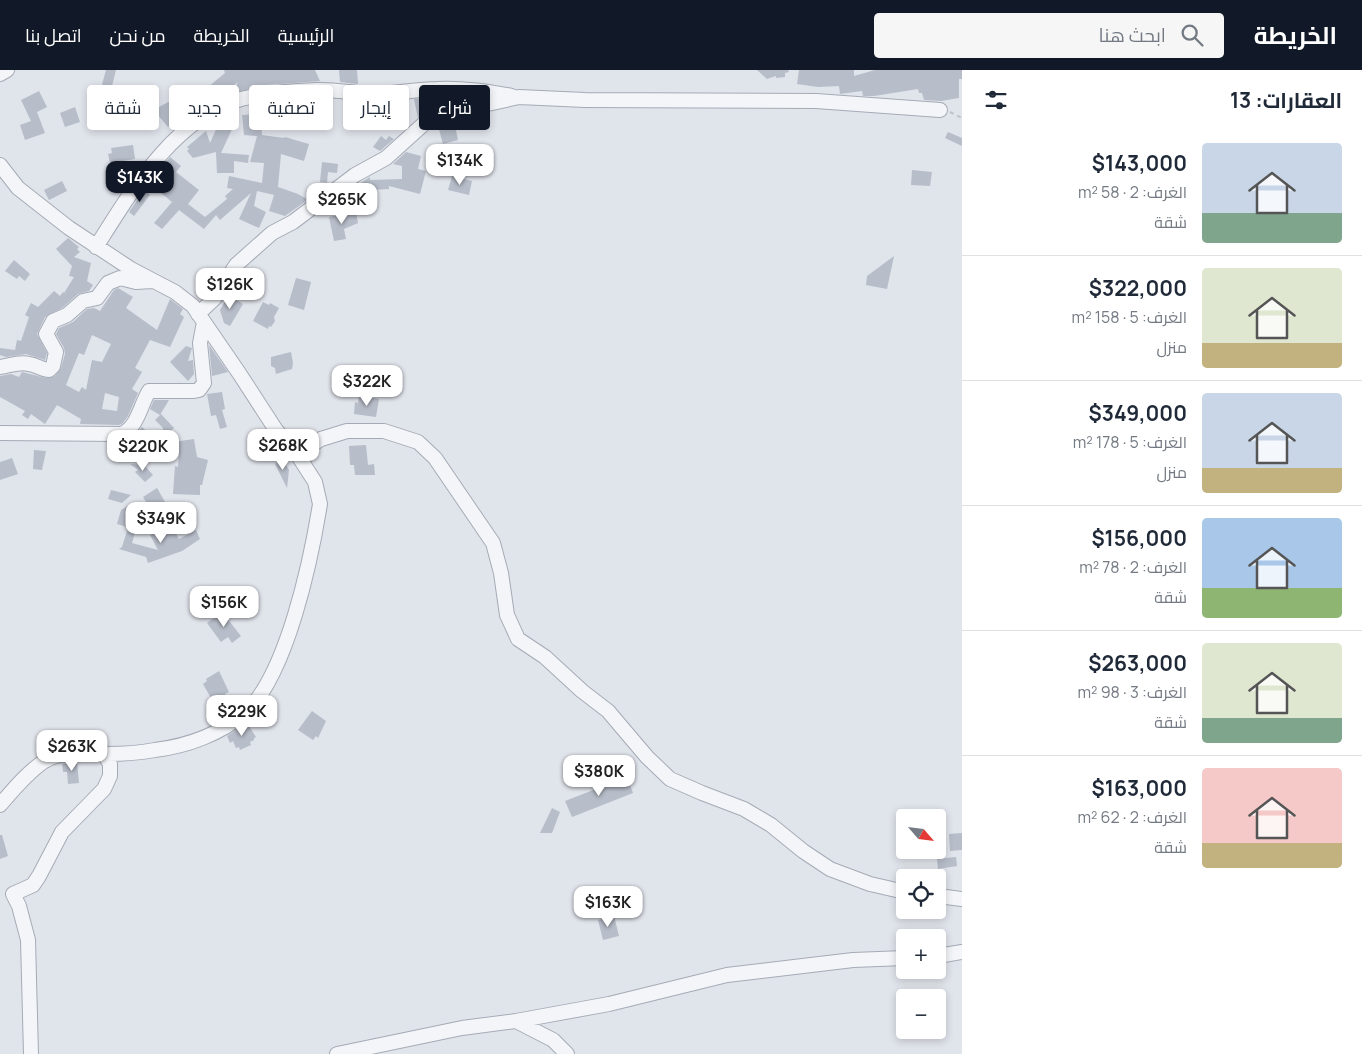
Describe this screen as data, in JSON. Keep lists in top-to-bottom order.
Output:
{
  "north": "bottom right",
  "page": {
    "header": "الخريطة",
    "search": "ابحث هنا",
    "nav": [
      "الرئيسية",
      "الخريطة",
      "من نحن",
      "اتصل بنا"
    ],
    "heading": "العقارات: 13",
    "chip": [
      "شراء",
      "إيجار",
      "تصفية",
      "جديد",
      "شقة"
    ],
    "list": [
      {
        "name": "$143,000",
        "note": "الغرف: 2 · 58 m² · شقة"
      },
      {
        "name": "$322,000",
        "note": "الغرف: 5 · 158 m² · منزل"
      },
      {
        "name": "$349,000",
        "note": "الغرف: 5 · 178 m² · منزل"
      },
      {
        "name": "$156,000",
        "note": "الغرف: 2 · 78 m² · شقة"
      },
      {
        "name": "$263,000",
        "note": "الغرف: 3 · 98 m² · شقة"
      },
      {
        "name": "$163,000",
        "note": "الغرف: 2 · 62 m² · شقة"
      }
    ],
    "price": [
      "$134K",
      "$143K",
      "$265K",
      "$126K",
      "$322K",
      "$268K",
      "$220K",
      "$349K",
      "$156K",
      "$229K",
      "$263K",
      "$380K",
      "$163K"
    ],
    "map_buttons": ["+", "−"]
  }
}
